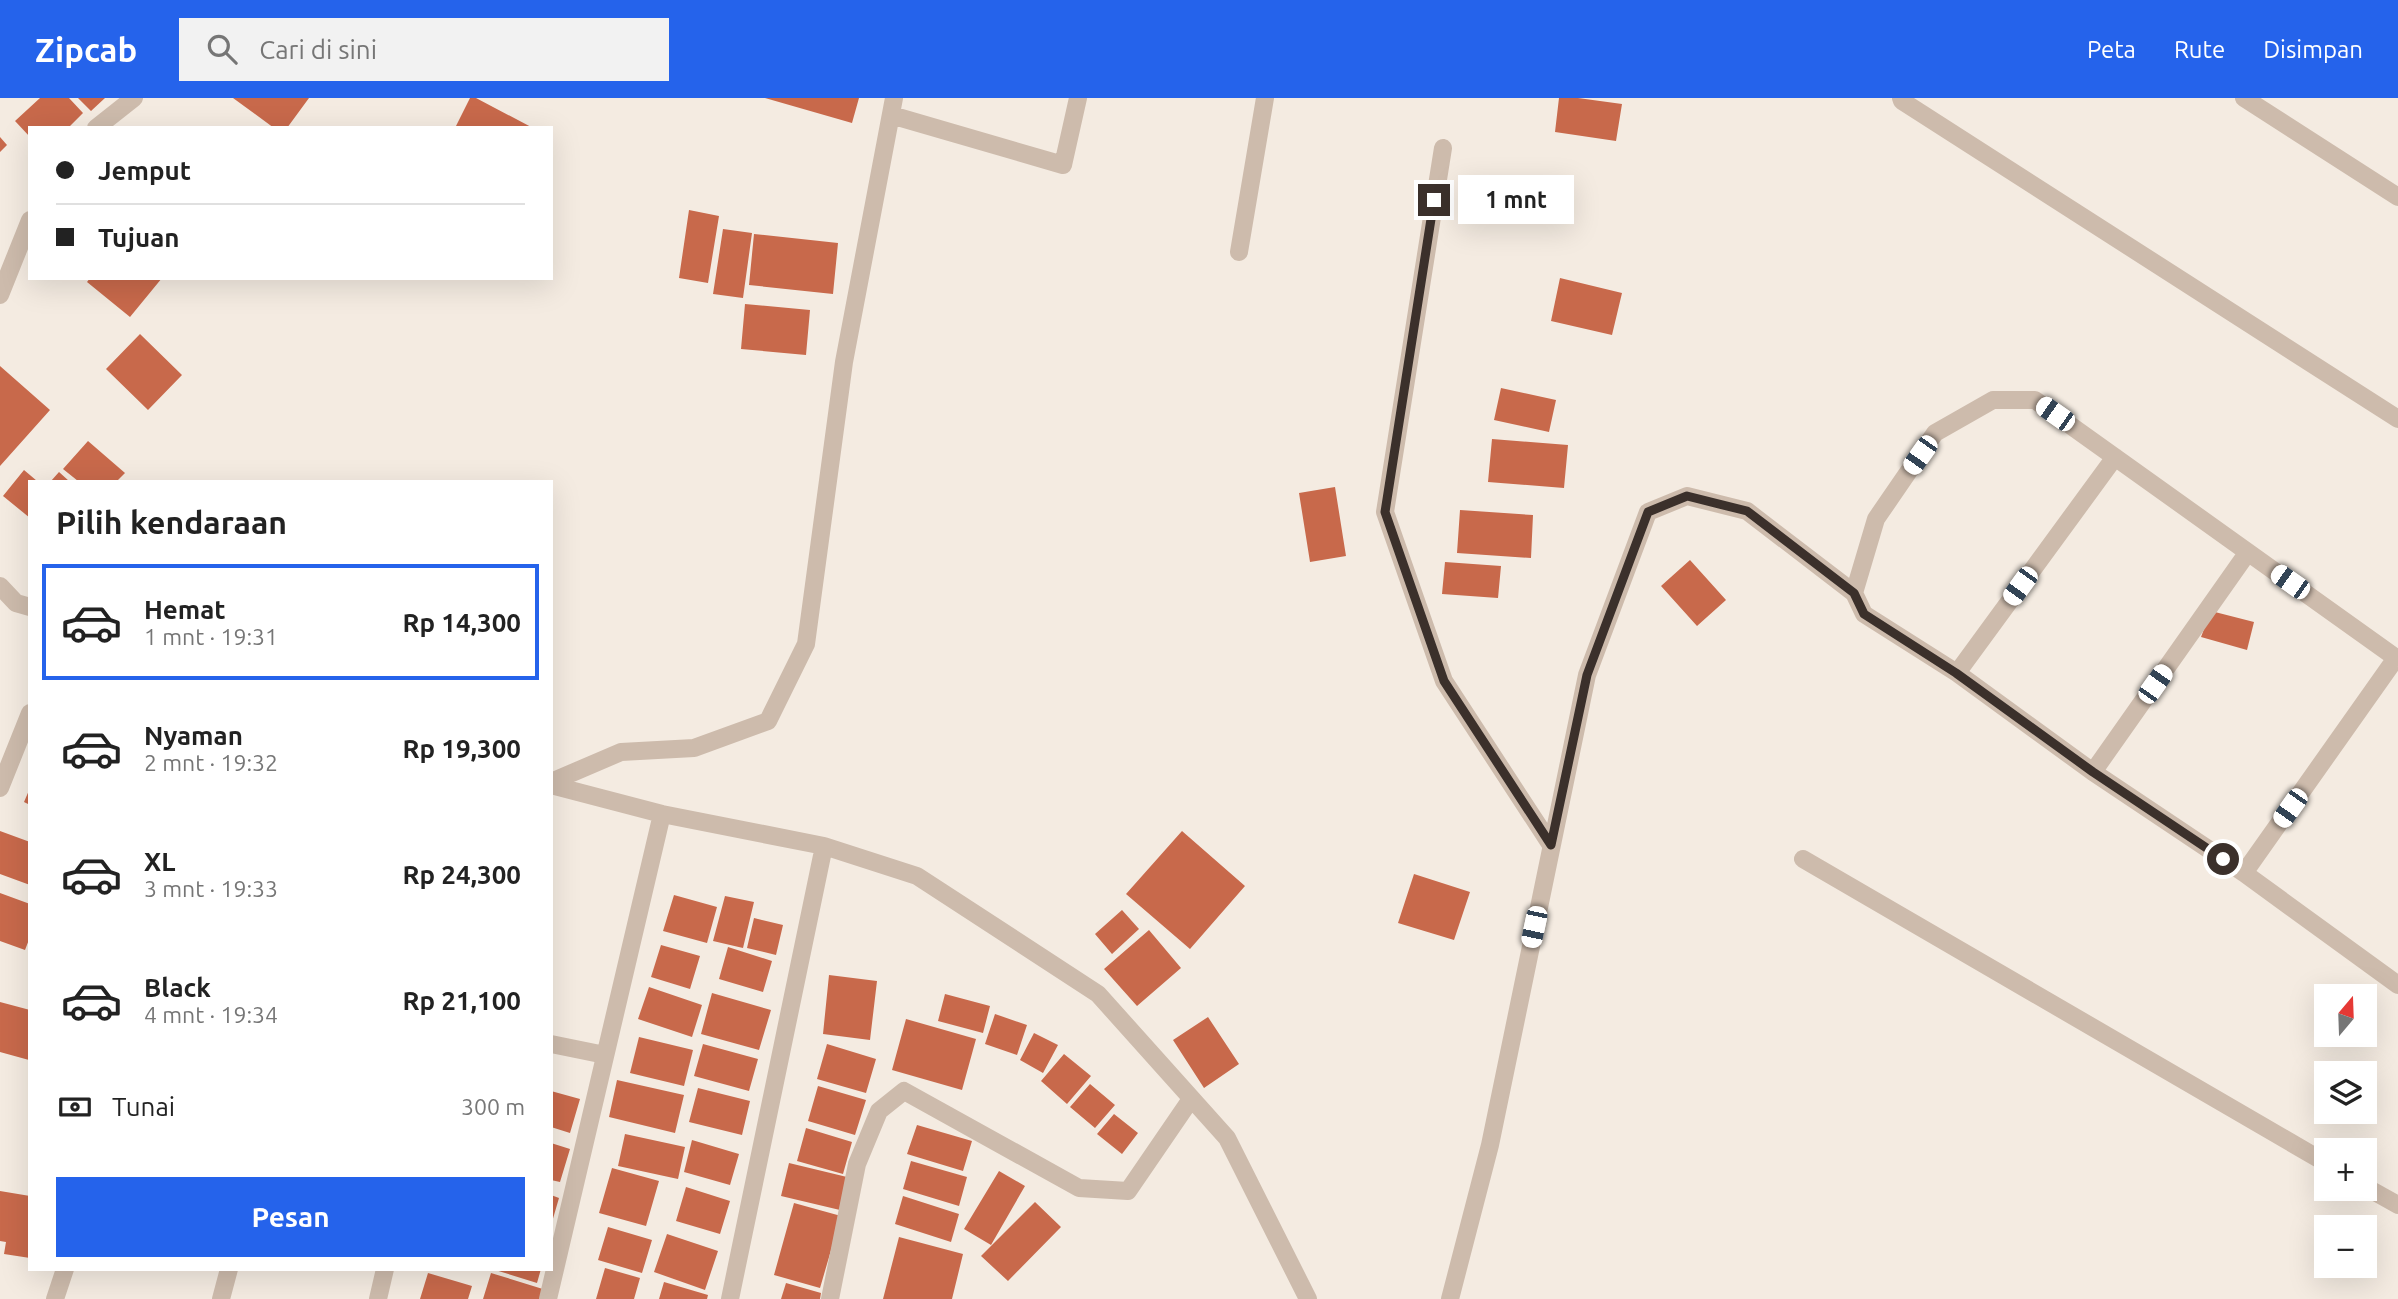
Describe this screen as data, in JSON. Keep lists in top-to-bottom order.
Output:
{
  "north": "top",
  "page": {
    "header": "Zipcab",
    "search": "Cari di sini",
    "nav": ["Peta", "Rute", "Disimpan"],
    "banner": ["Jemput", "Tujuan"],
    "bubble": "1 mnt",
    "heading": "Pilih kendaraan",
    "list": [
      {
        "name": "Hemat",
        "note": "1 mnt · 19:31",
        "value": "Rp 14,300"
      },
      {
        "name": "Nyaman",
        "note": "2 mnt · 19:32",
        "value": "Rp 19,300"
      },
      {
        "name": "XL",
        "note": "3 mnt · 19:33",
        "value": "Rp 24,300"
      },
      {
        "name": "Black",
        "note": "4 mnt · 19:34",
        "value": "Rp 21,100"
      }
    ],
    "map_buttons": ["+", "−"],
    "pay": ["Tunai", "300 m"],
    "buttons": "Pesan"
  }
}
